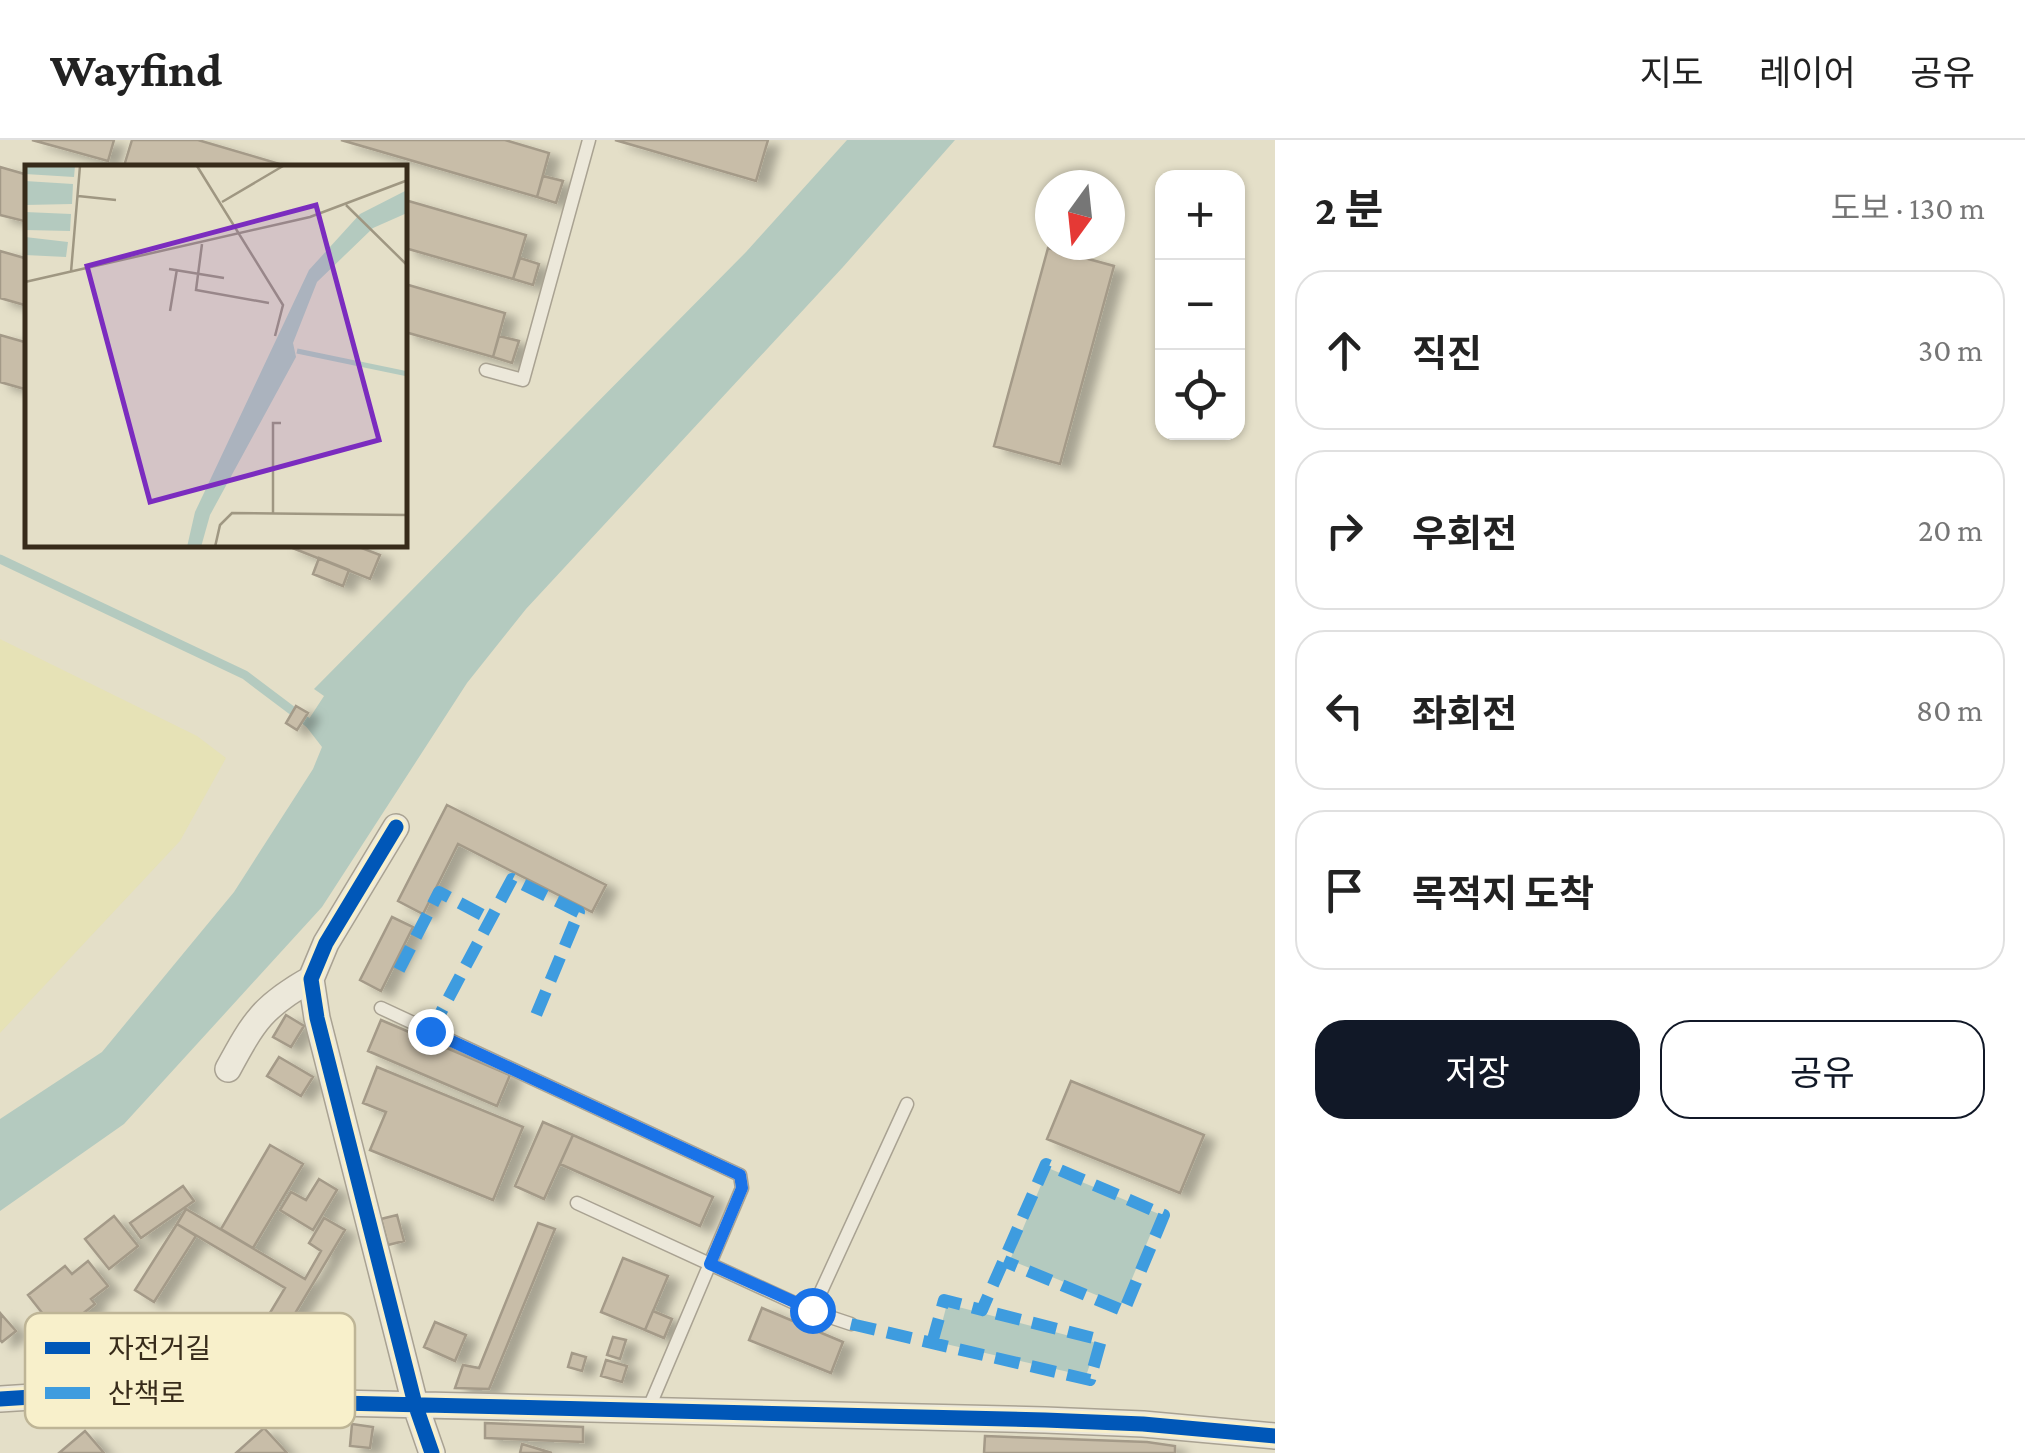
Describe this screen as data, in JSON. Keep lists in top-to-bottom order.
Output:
{
  "legend": ["자전거길", "산책로"],
  "north": "bottom",
  "page": {
    "header": "Wayfind",
    "nav": ["지도", "레이어", "공유"],
    "heading": ["2 분", "도보 · 130 m"],
    "map_buttons": ["+", "−"],
    "list": [
      ["직진", "30 m"],
      ["우회전", "20 m"],
      ["좌회전", "80 m"],
      "목적지 도착"
    ],
    "buttons": ["저장", "공유"]
  }
}
